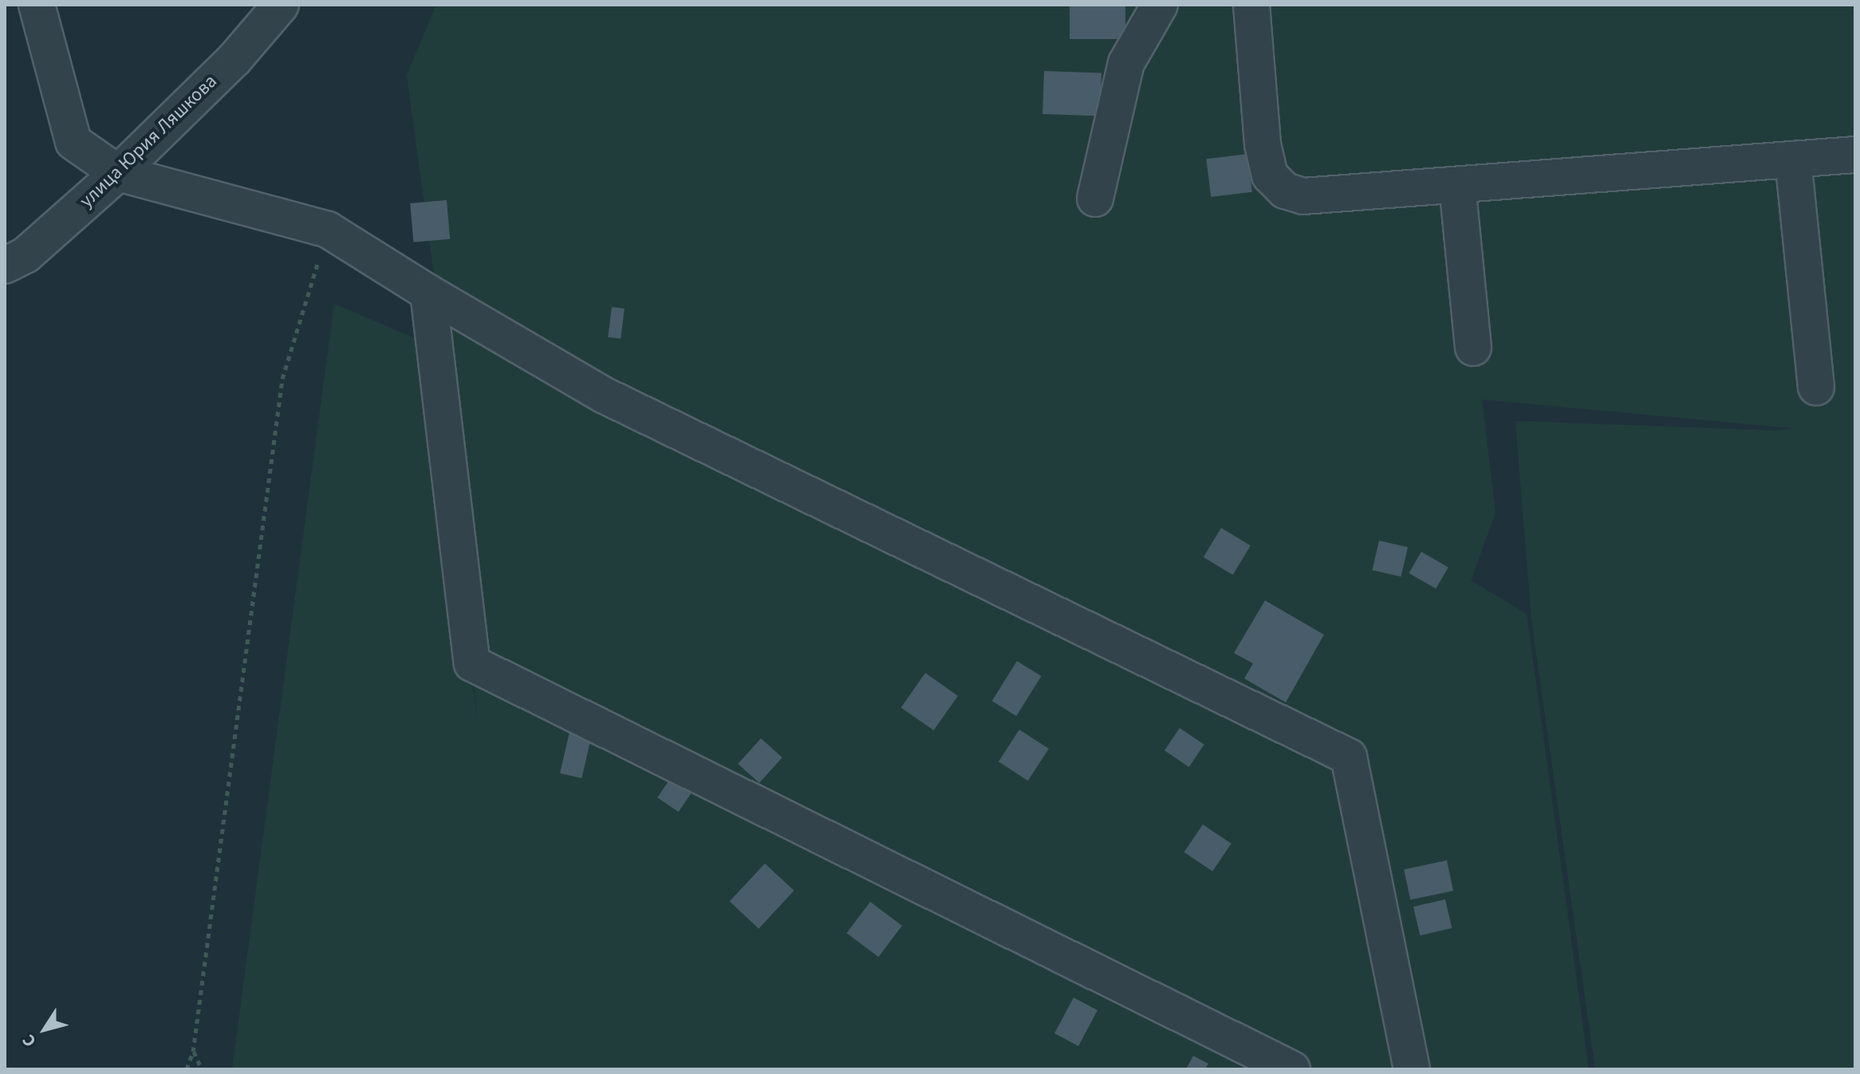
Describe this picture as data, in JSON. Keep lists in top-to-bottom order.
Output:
{
  "streets": {
    "street": ["улица Юрия Ляшкова"]
  },
  "north": "bottom left"
}
